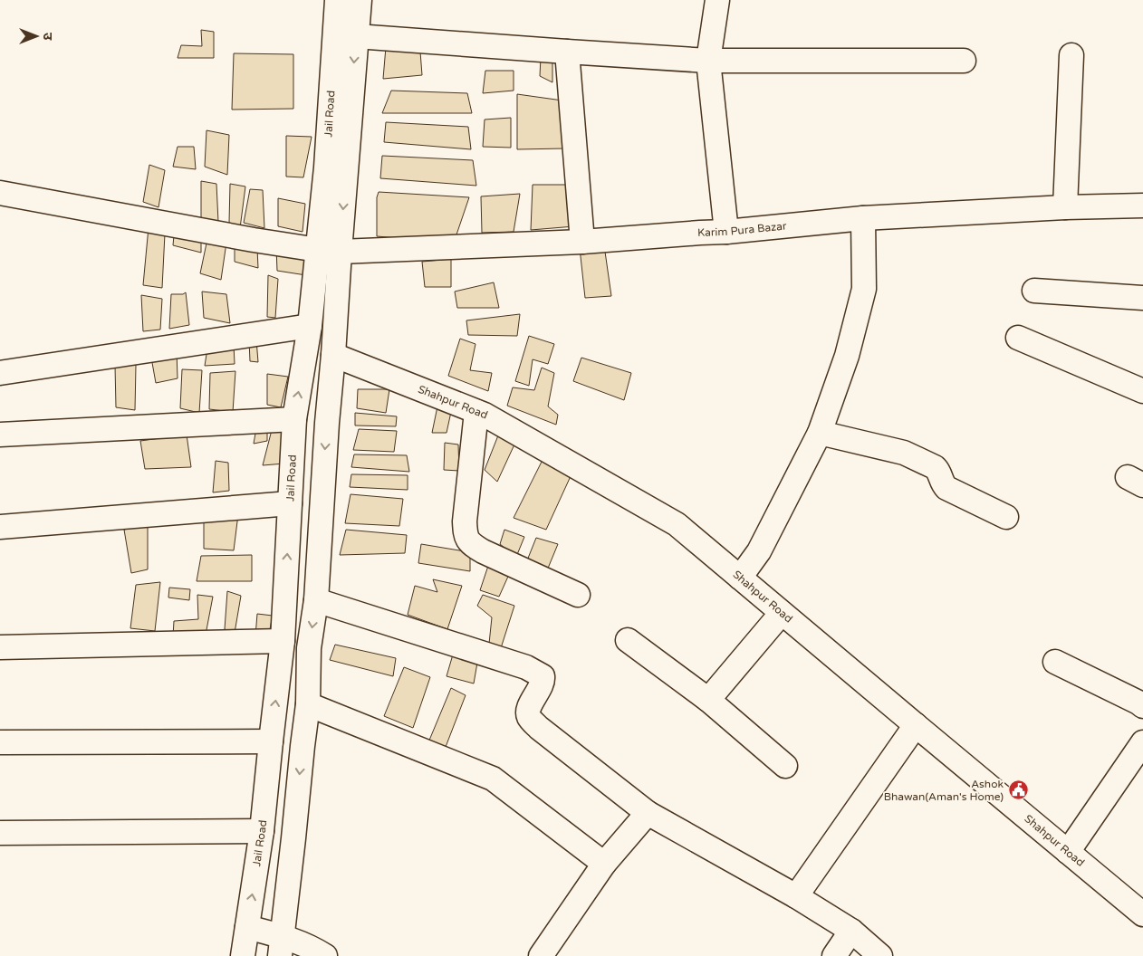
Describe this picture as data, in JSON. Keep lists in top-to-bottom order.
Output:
{
  "streets": {
    "street": ["Jail Road", "Karim Pura Bazar", "Shahpur Road"]
  },
  "crossings": [
    ["Jail Road", "Karim Pura Bazar"],
    ["Jail Road", "Shahpur Road"]
  ],
  "places": {
    "public building": ["Ashok Bhawan(Aman's Home)"]
  },
  "north": "right"
}
